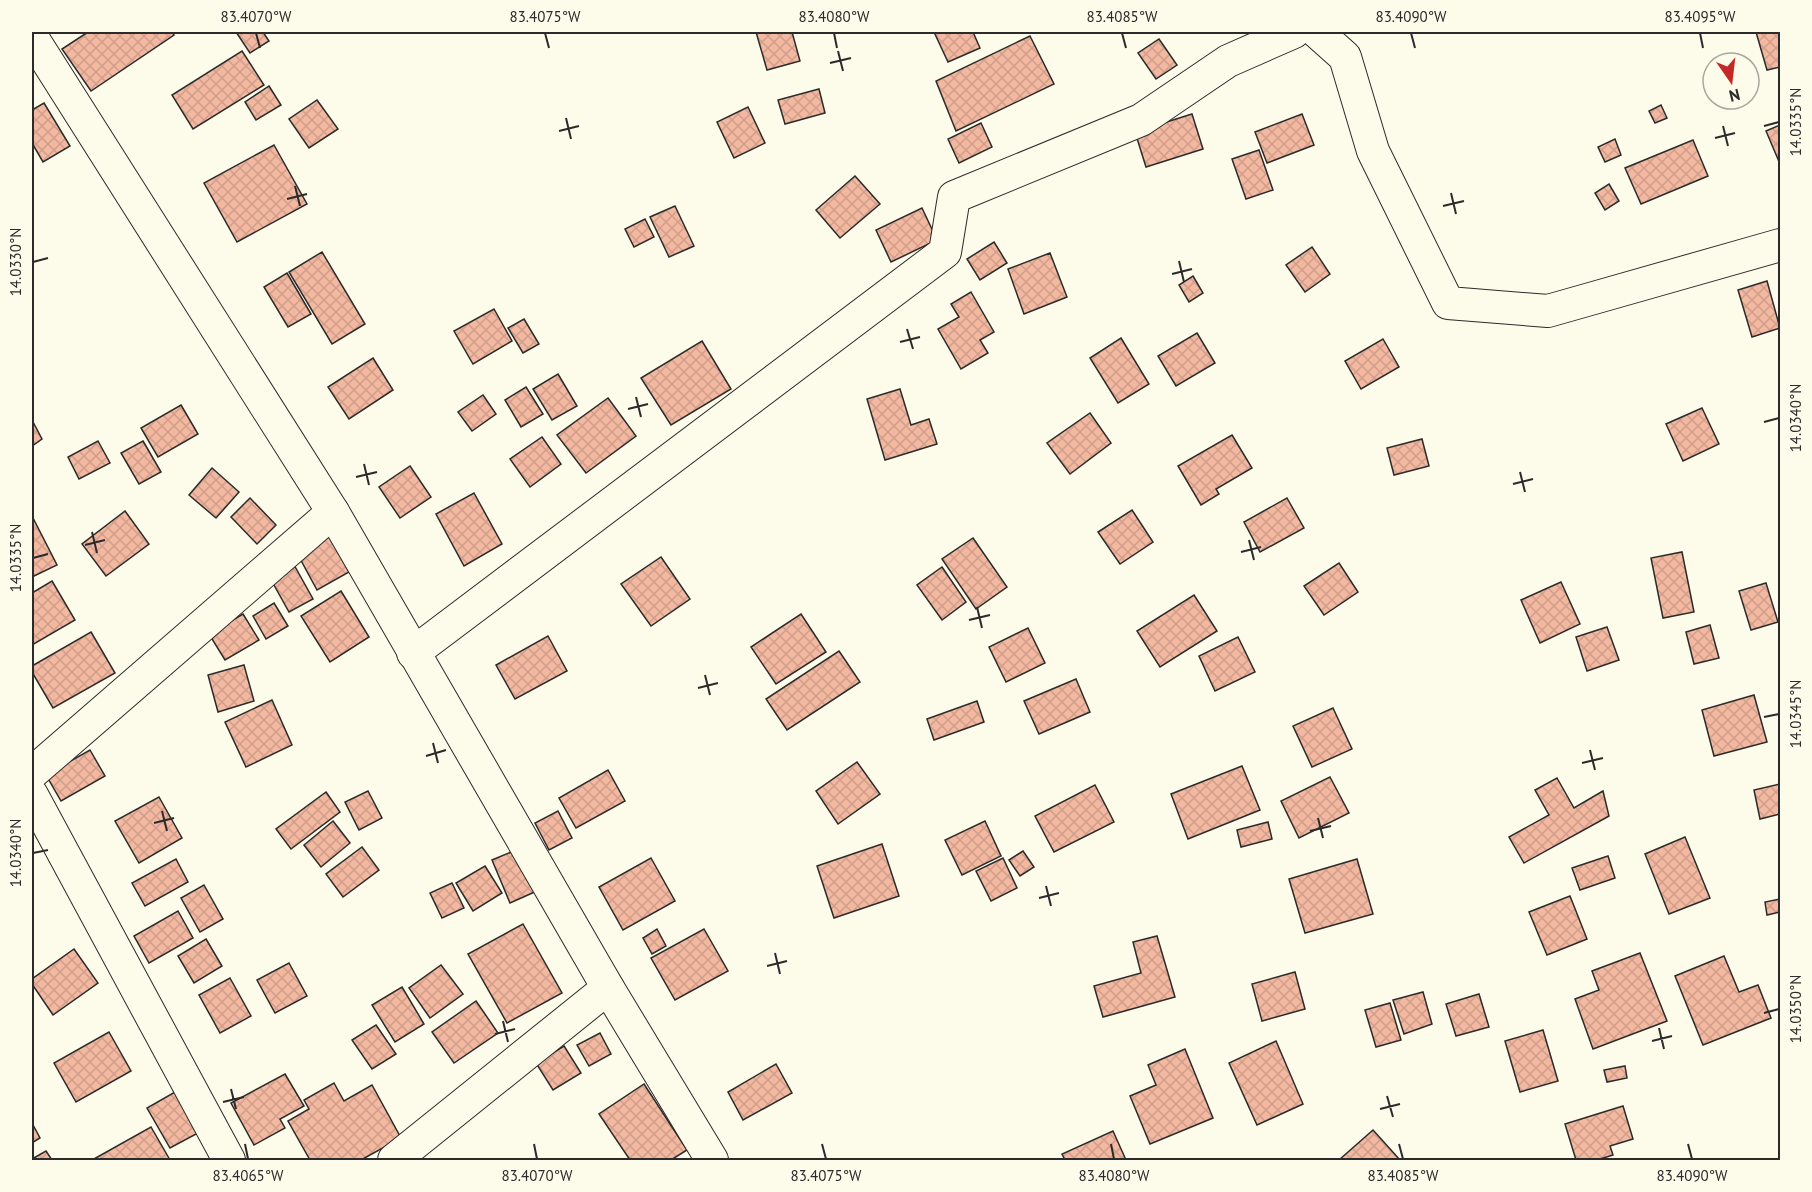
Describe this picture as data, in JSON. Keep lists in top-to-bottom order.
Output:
{
  "north": "bottom",
  "coordinates": [
    "83.4070°W",
    "83.4075°W",
    "83.4080°W",
    "83.4085°W",
    "83.4090°W",
    "83.4095°W",
    "14.0335°N",
    "14.0330°N",
    "14.0340°N",
    "14.0345°N",
    "14.0350°N",
    "83.4065°W"
  ]
}
